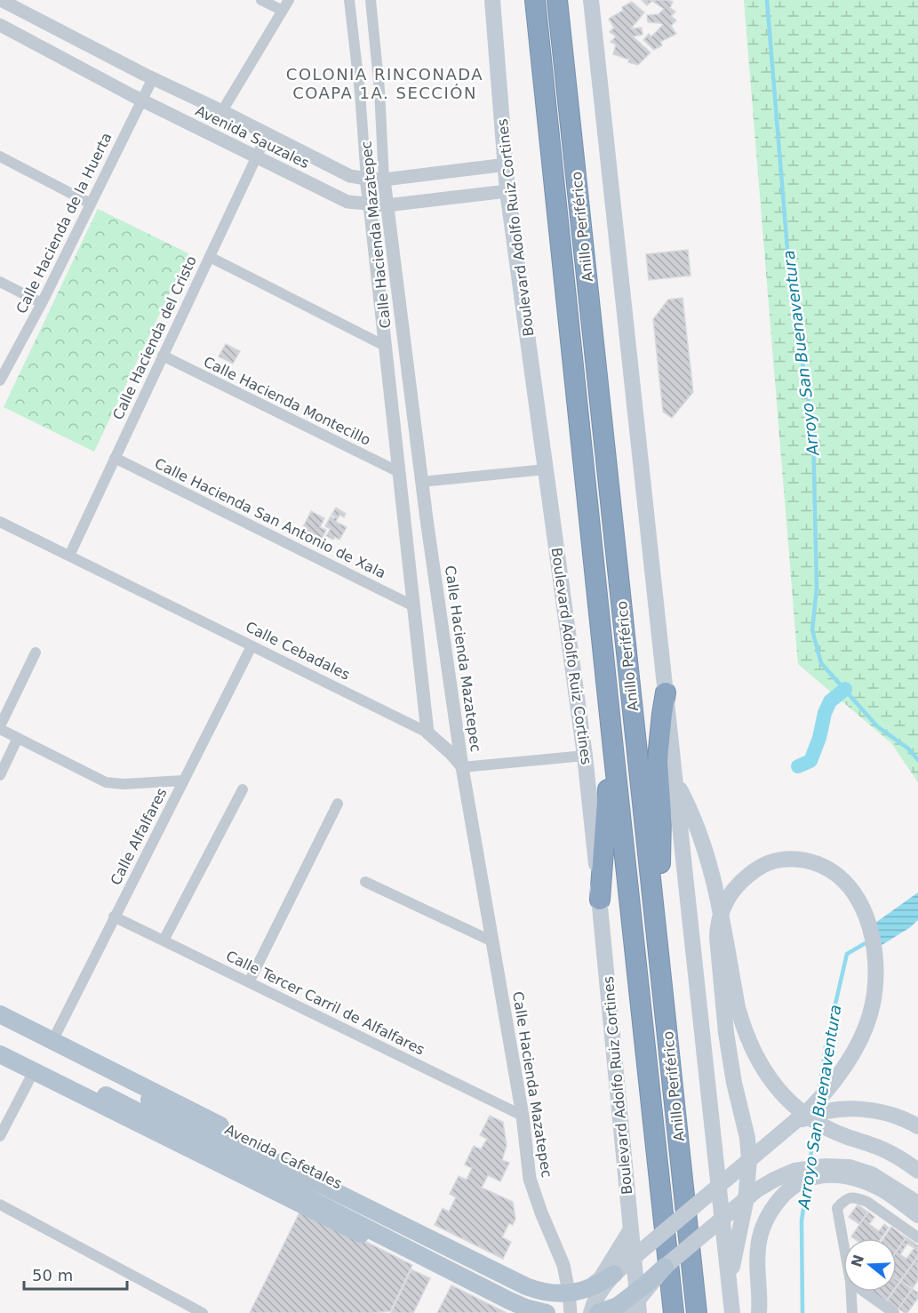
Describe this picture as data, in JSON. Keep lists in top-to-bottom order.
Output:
{
  "streets": {
    "highway": ["Anillo Periférico"],
    "main road": ["Boulevard Adolfo Ruiz Cortines", "Avenida Cafetales"],
    "street": [
      "Avenida Sauzales",
      "Calle Hacienda de la Huerta",
      "Calle Hacienda Mazatepec",
      "Calle Hacienda del Cristo",
      "Calle Hacienda Montecillo",
      "Calle Hacienda San Antonio de Xala",
      "Calle Cebadales",
      "Calle Alfalfares",
      "Calle Tercer Carril de Alfalfares"
    ]
  },
  "crossings": [
    ["Avenida Sauzales", "Calle Hacienda de la Huerta"],
    ["Avenida Sauzales", "Boulevard Adolfo Ruiz Cortines"],
    ["Avenida Sauzales", "Calle Hacienda Mazatepec"],
    ["Avenida Sauzales", "Calle Hacienda del Cristo"],
    ["Calle Hacienda Mazatepec", "Calle Hacienda Montecillo"],
    ["Calle Hacienda Mazatepec", "Calle Hacienda San Antonio de Xala"],
    ["Calle Hacienda Mazatepec", "Calle Cebadales"],
    ["Calle Hacienda Mazatepec", "Calle Tercer Carril de Alfalfares"],
    ["Calle Hacienda Mazatepec", "Avenida Cafetales"],
    ["Calle Hacienda del Cristo", "Calle Hacienda Montecillo"],
    ["Calle Hacienda del Cristo", "Calle Hacienda San Antonio de Xala"],
    ["Calle Hacienda del Cristo", "Calle Cebadales"],
    ["Calle Cebadales", "Calle Alfalfares"],
    ["Calle Alfalfares", "Calle Tercer Carril de Alfalfares"],
    ["Calle Alfalfares", "Avenida Cafetales"]
  ],
  "districts": ["COLONIA RINCONADA COAPA 1A. SECCIÓN"],
  "water": ["Arroyo San Buenaventura"],
  "scale_bar": "50 m",
  "north": "left"
}
